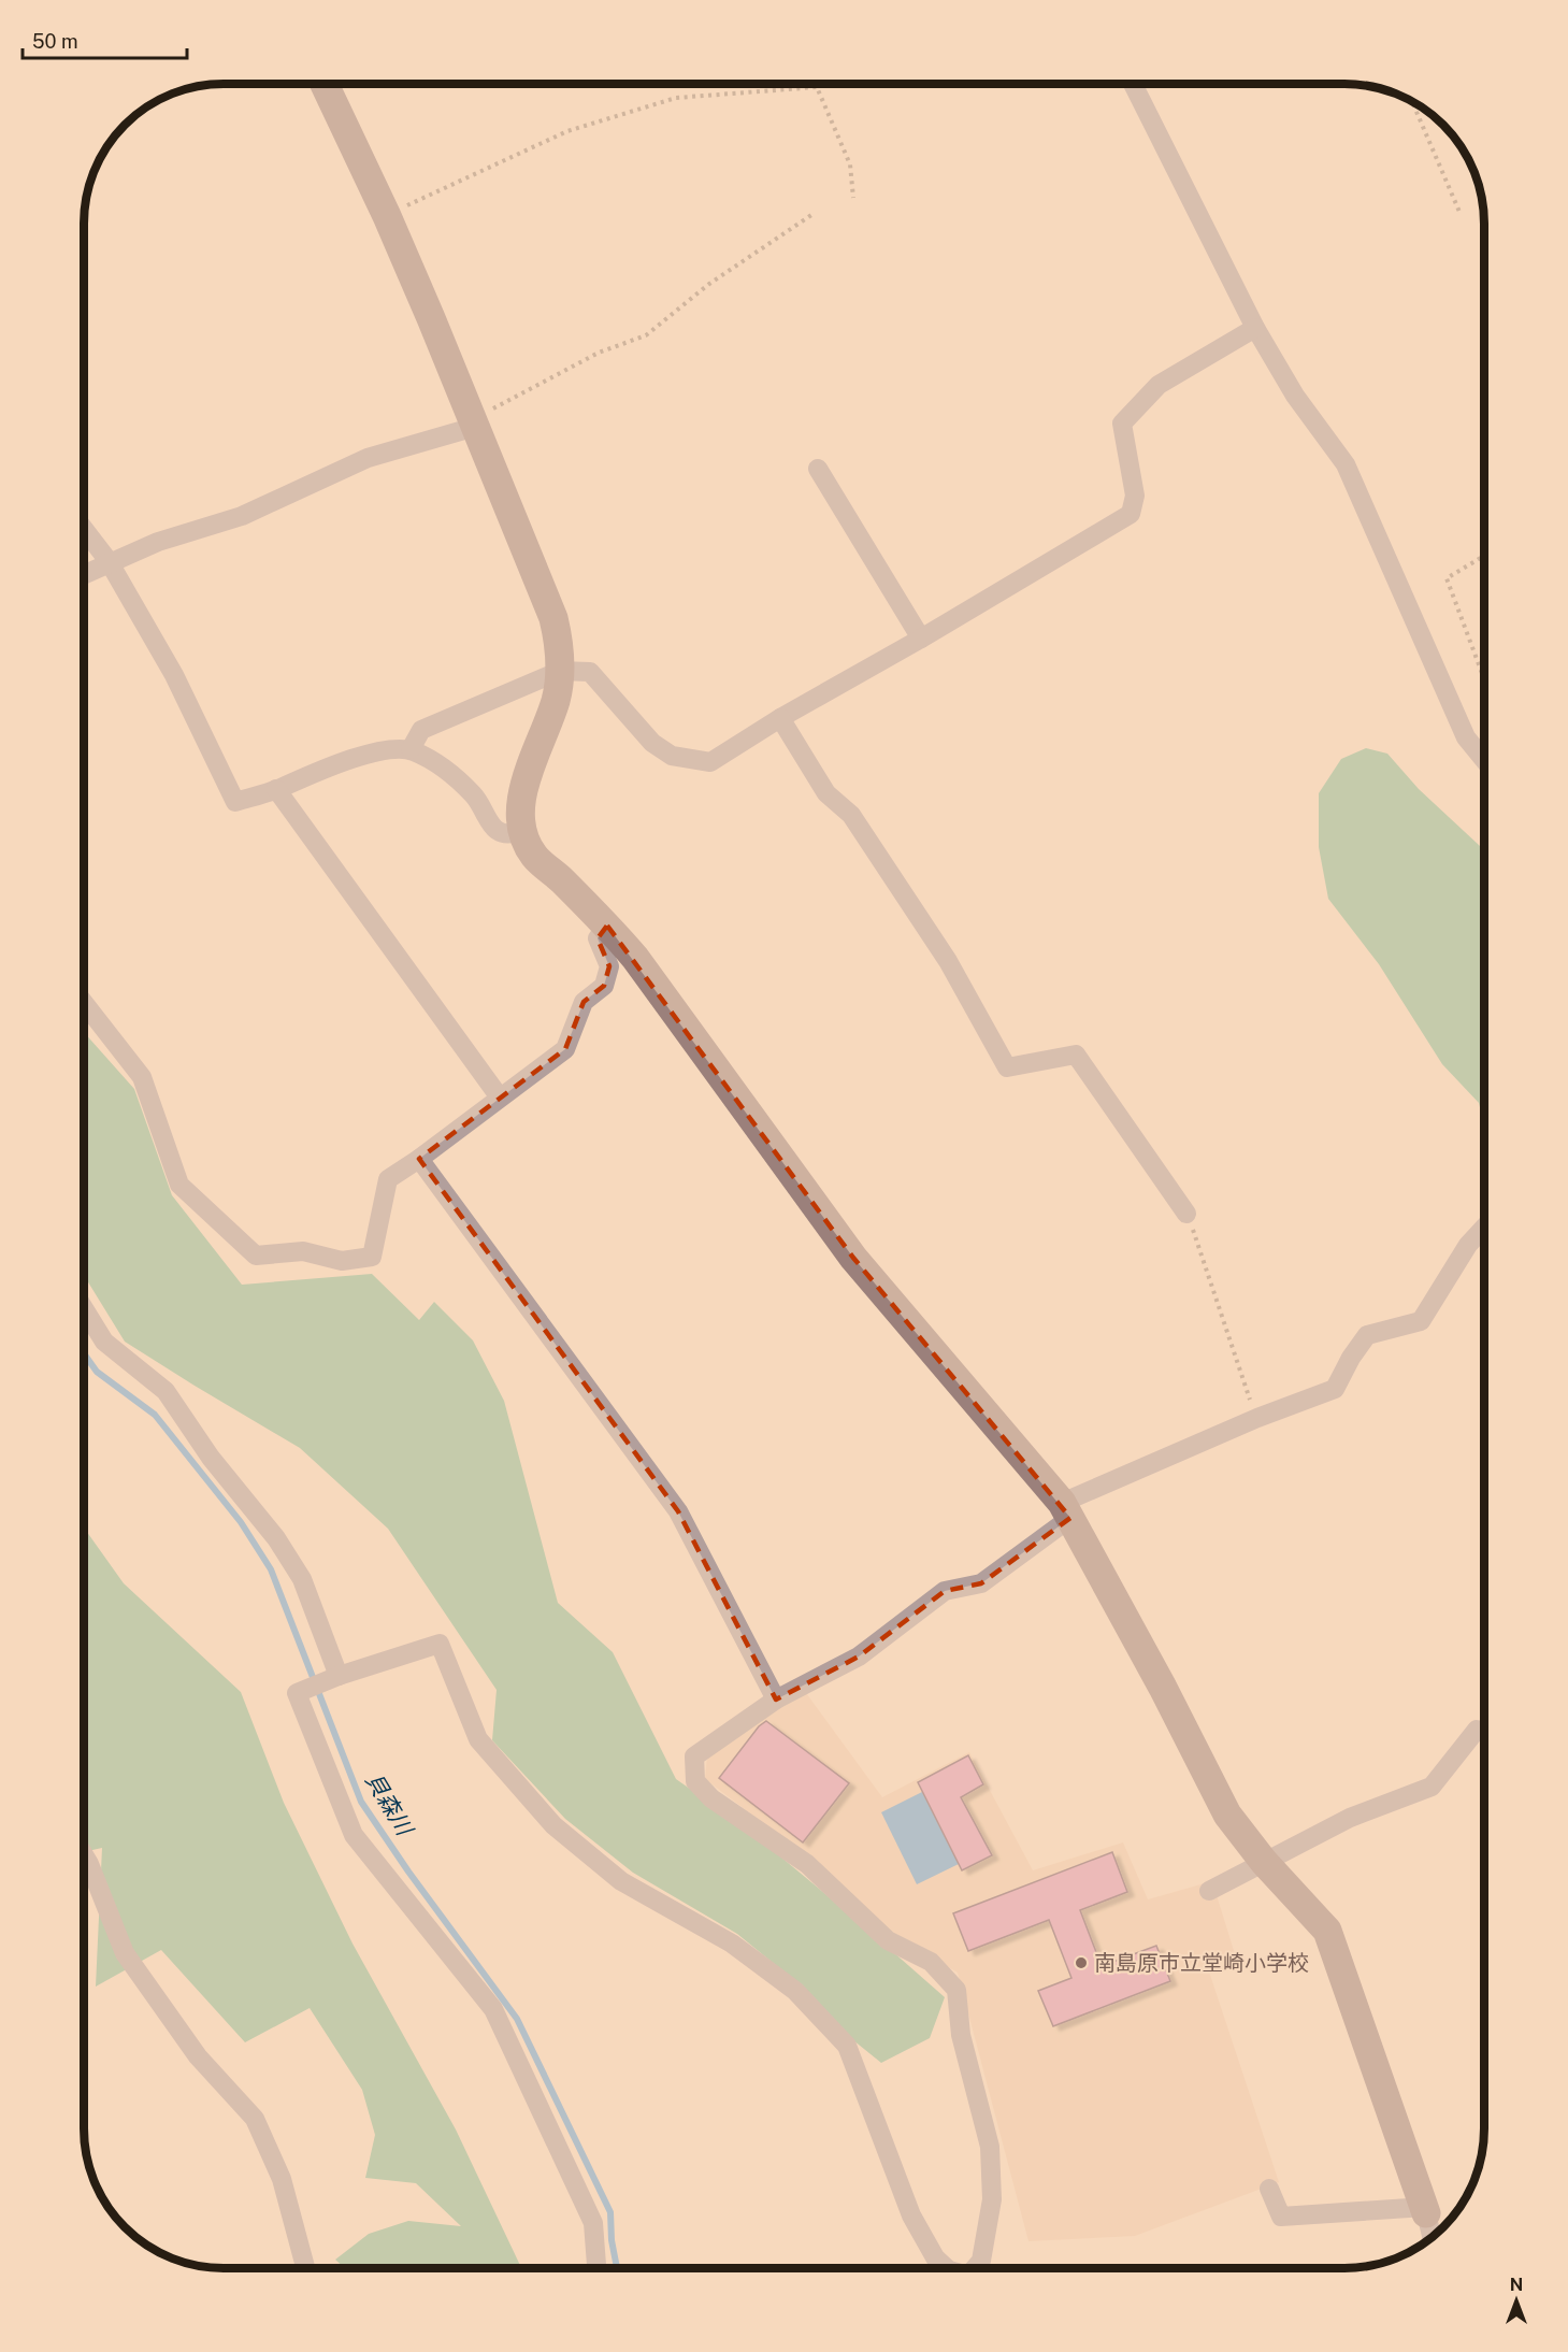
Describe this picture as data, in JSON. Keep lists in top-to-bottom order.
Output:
{
  "water": ["貝森川"],
  "places": ["南島原市立堂崎小学校"],
  "scale_bar": "50 m",
  "north": "top"
}
